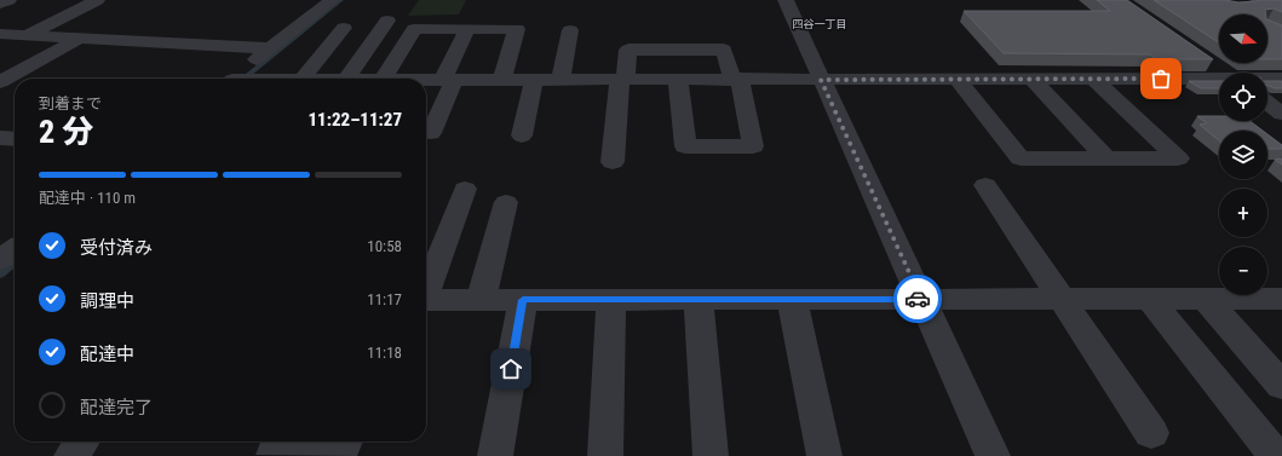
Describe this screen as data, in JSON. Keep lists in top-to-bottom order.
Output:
{
  "districts": ["四谷一丁目"],
  "north": "right",
  "page": {
    "map_buttons": ["+", "−"],
    "heading": ["2 分", "到着まで", "11:22–11:27"],
    "bar": "配達中 · 110 m",
    "list": [
      ["受付済み", "10:58"],
      ["調理中", "11:17"],
      ["配達中", "11:18"],
      "配達完了"
    ]
  }
}
